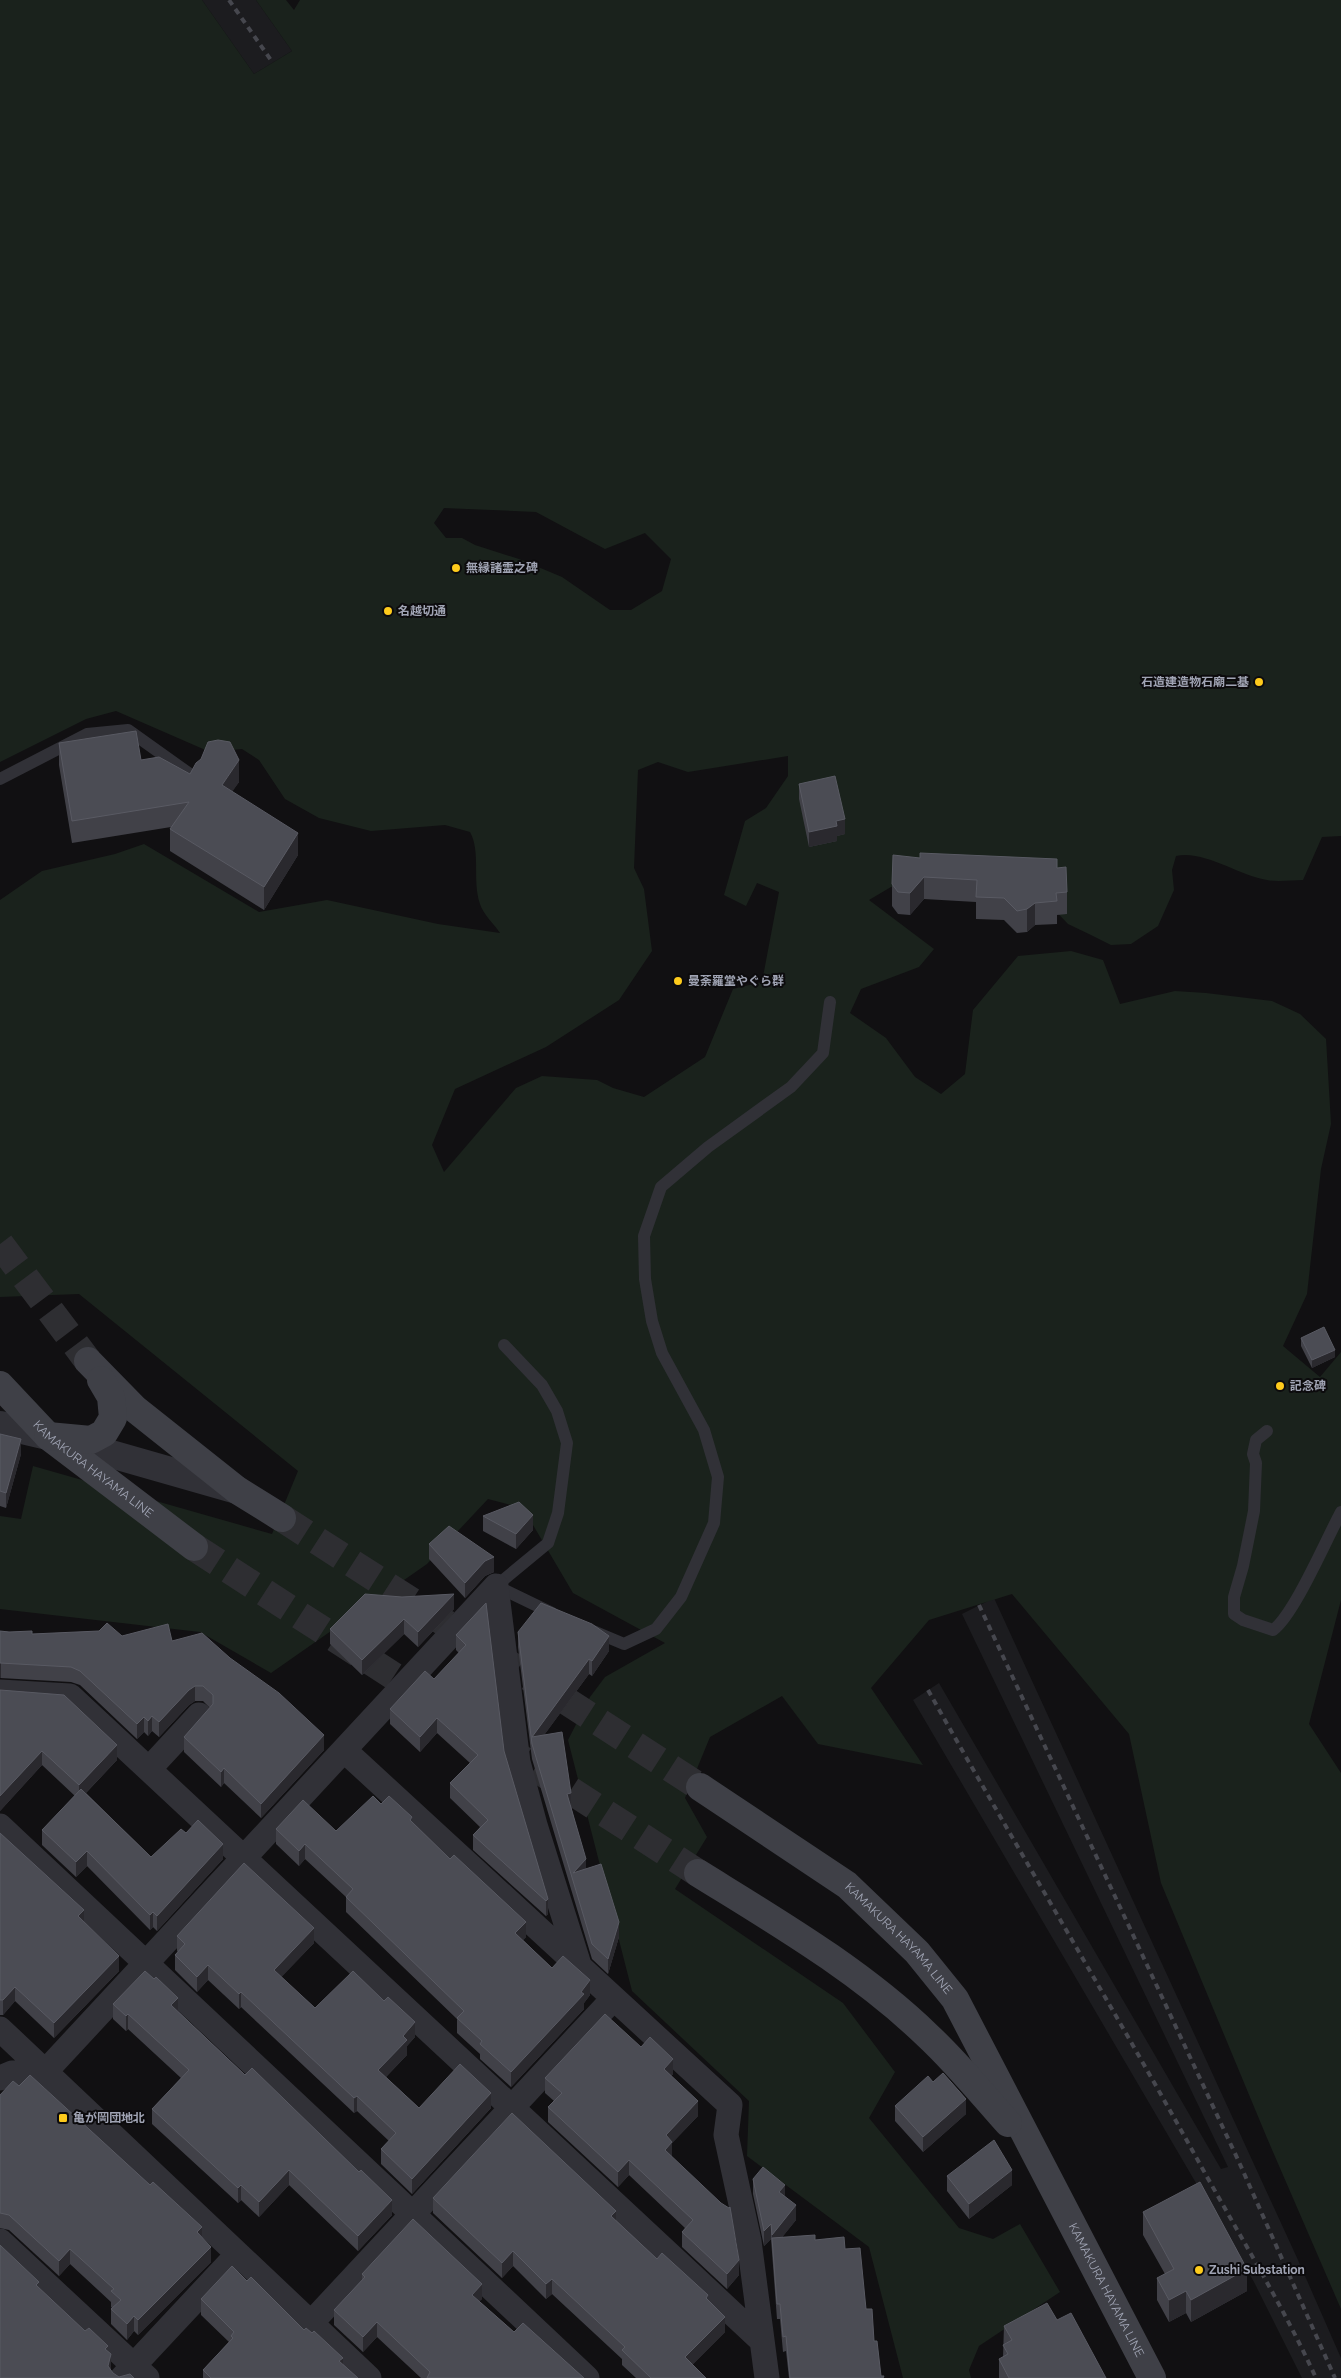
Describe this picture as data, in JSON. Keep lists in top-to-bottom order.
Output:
{
  "streets": {
    "main road": ["KAMAKURA HAYAMA LINE"]
  },
  "places": {
    "other": [
      "無縁諸霊之碑",
      "名越切通",
      "石造建造物石廟二基",
      "曼荼羅堂やぐら群",
      "記念碑",
      "Zushi Substation"
    ],
    "transit": ["亀が岡団地北"]
  }
}
